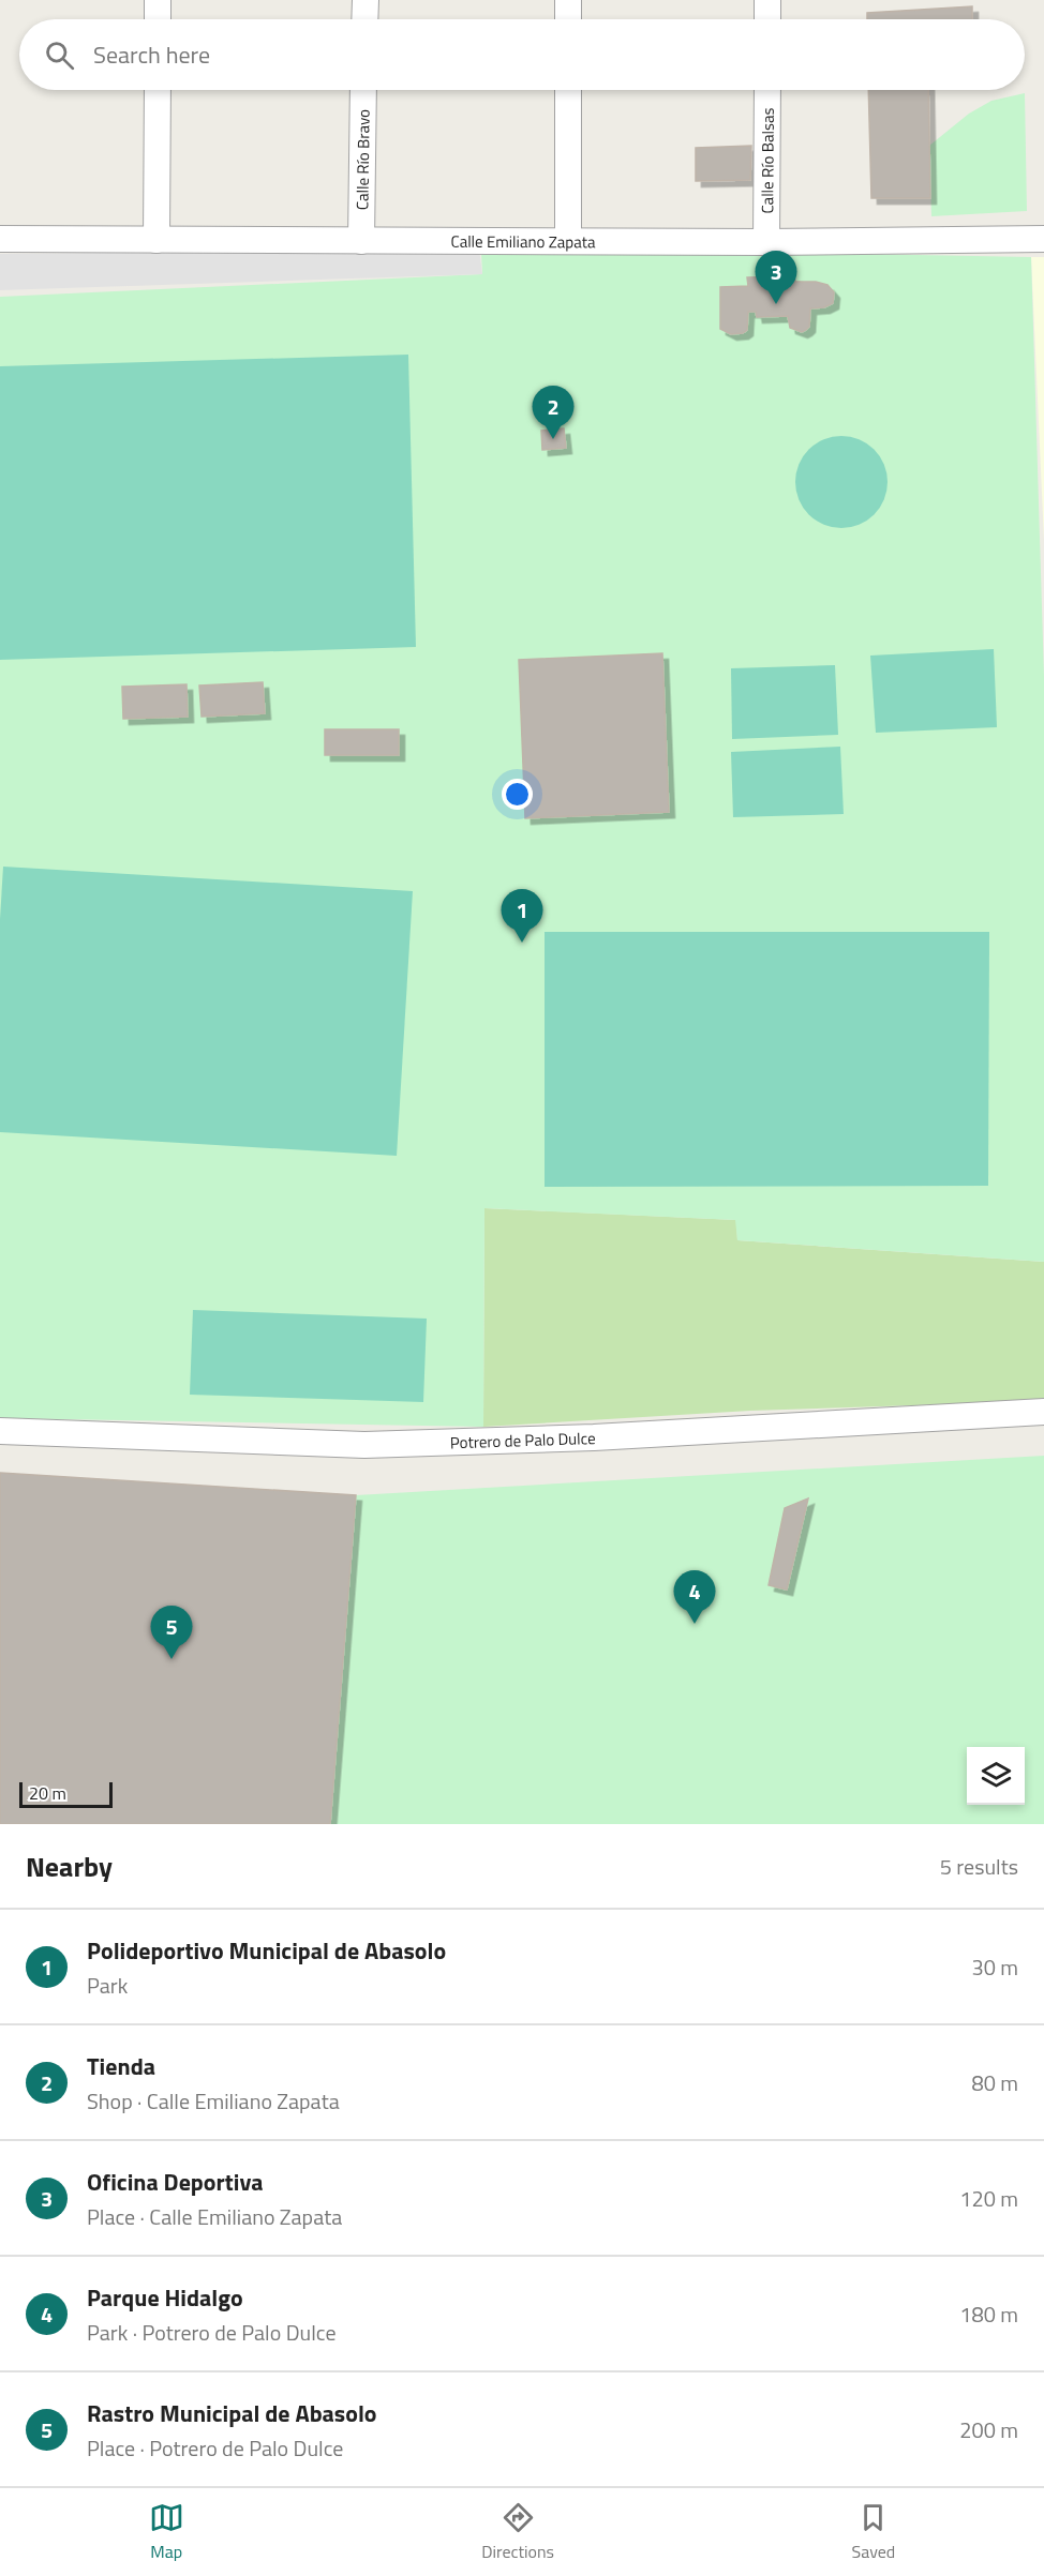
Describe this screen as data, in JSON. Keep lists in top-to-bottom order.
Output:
{
  "streets": {
    "street": [
      "Calle Río Bravo",
      "Calle Río Balsas",
      "Calle Emiliano Zapata",
      "Potrero de Palo Dulce"
    ]
  },
  "crossings": [
    ["Calle Río Bravo", "Calle Emiliano Zapata"],
    ["Calle Río Balsas", "Calle Emiliano Zapata"]
  ],
  "scale_bar": "20 m",
  "page": {
    "search": "Search here",
    "pins": [
      "3",
      "2",
      "1",
      "4",
      "5"
    ],
    "scale": "20 m",
    "heading": ["Nearby", "5 results"],
    "list": [
      {
        "mark": "1",
        "name": "Polideportivo Municipal de Abasolo",
        "note": "Park",
        "value": "30 m"
      },
      {
        "mark": "2",
        "name": "Tienda",
        "note": "Shop · Calle Emiliano Zapata",
        "value": "80 m"
      },
      {
        "mark": "3",
        "name": "Oficina Deportiva",
        "note": "Place · Calle Emiliano Zapata",
        "value": "120 m"
      },
      {
        "mark": "4",
        "name": "Parque Hidalgo",
        "note": "Park · Potrero de Palo Dulce",
        "value": "180 m"
      },
      {
        "mark": "5",
        "name": "Rastro Municipal de Abasolo",
        "note": "Place · Potrero de Palo Dulce",
        "value": "200 m"
      }
    ],
    "nav": ["Map", "Directions", "Saved"]
  }
}
